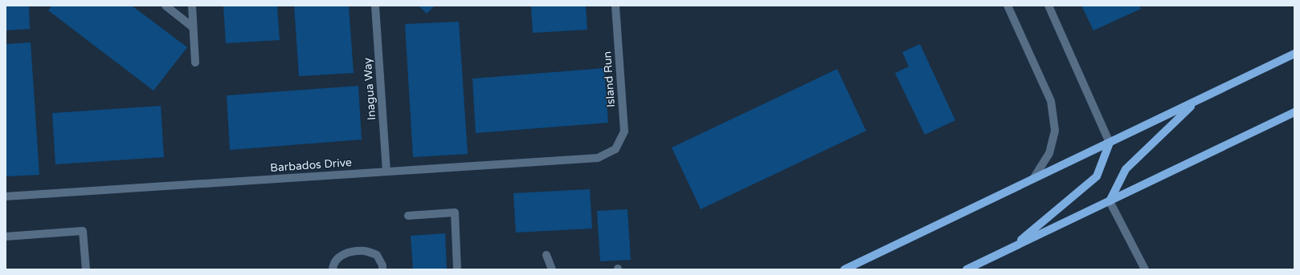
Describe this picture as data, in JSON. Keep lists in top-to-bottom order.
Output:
{
  "streets": {
    "street": ["Island Run", "Inagua Way", "Barbados Drive"]
  },
  "crossings": [
    ["Island Run", "Barbados Drive"],
    ["Inagua Way", "Barbados Drive"]
  ]
}
